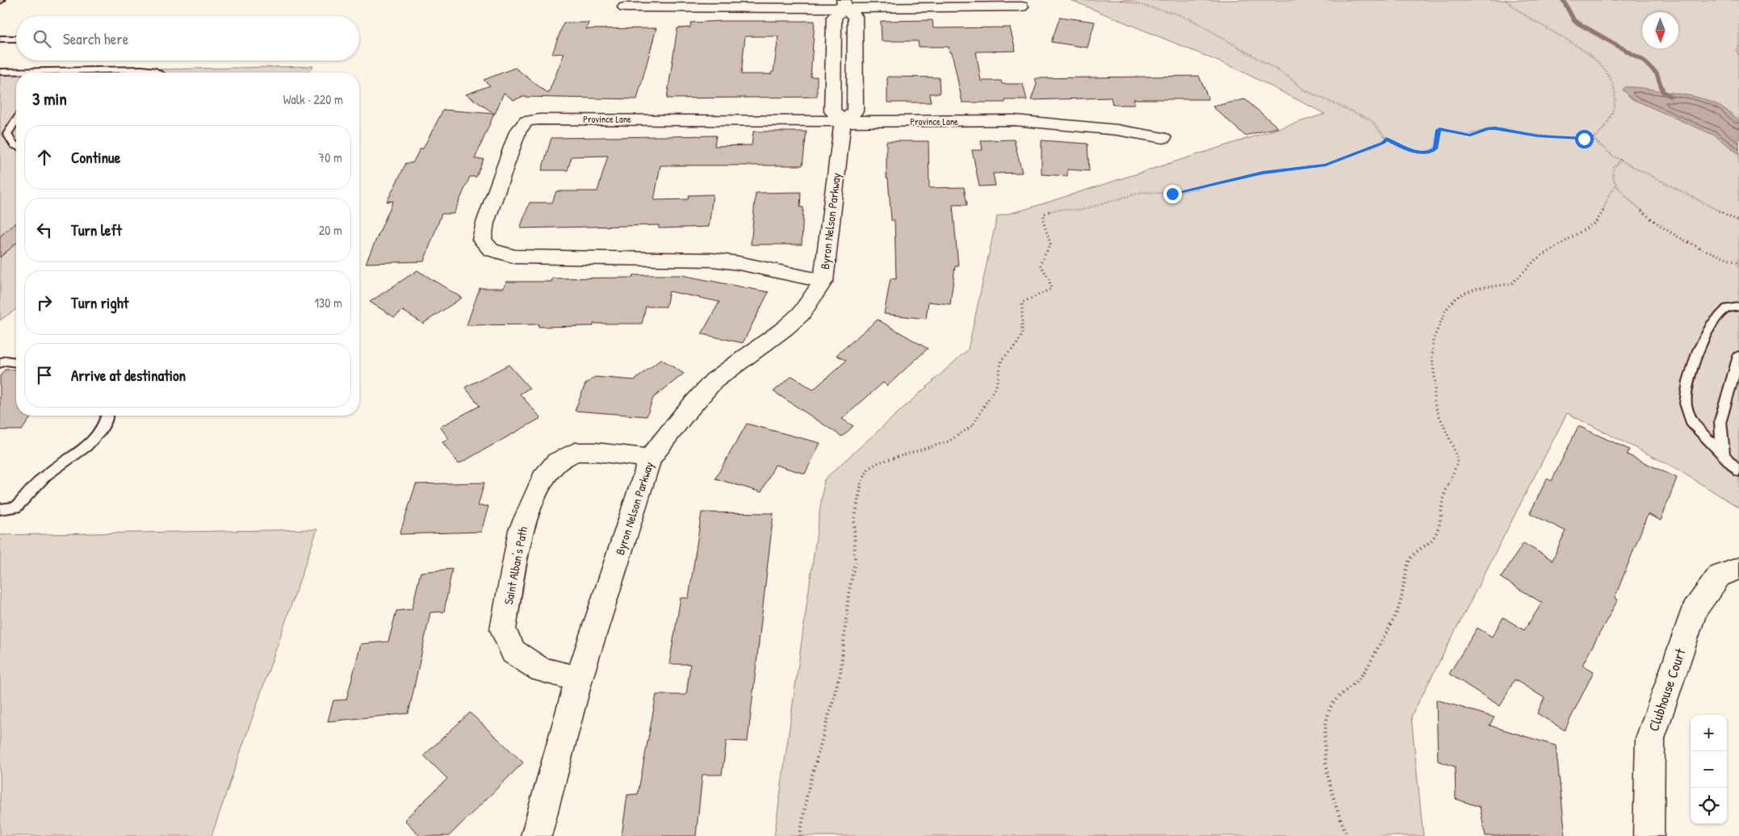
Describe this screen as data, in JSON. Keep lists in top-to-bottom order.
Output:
{
  "streets": {
    "street": [
      "Province Lane",
      "Byron Nelson Parkway",
      "Saint Alban's Path",
      "Clubhouse Court"
    ]
  },
  "crossings": [
    ["Province Lane", "Byron Nelson Parkway"],
    ["Byron Nelson Parkway", "Saint Alban's Path"]
  ],
  "north": "bottom",
  "page": {
    "search": "Search here",
    "heading": ["3 min", "Walk · 220 m"],
    "list": [
      ["Continue", "70 m"],
      ["Turn left", "20 m"],
      ["Turn right", "130 m"],
      "Arrive at destination"
    ],
    "map_buttons": ["+", "−"]
  }
}
